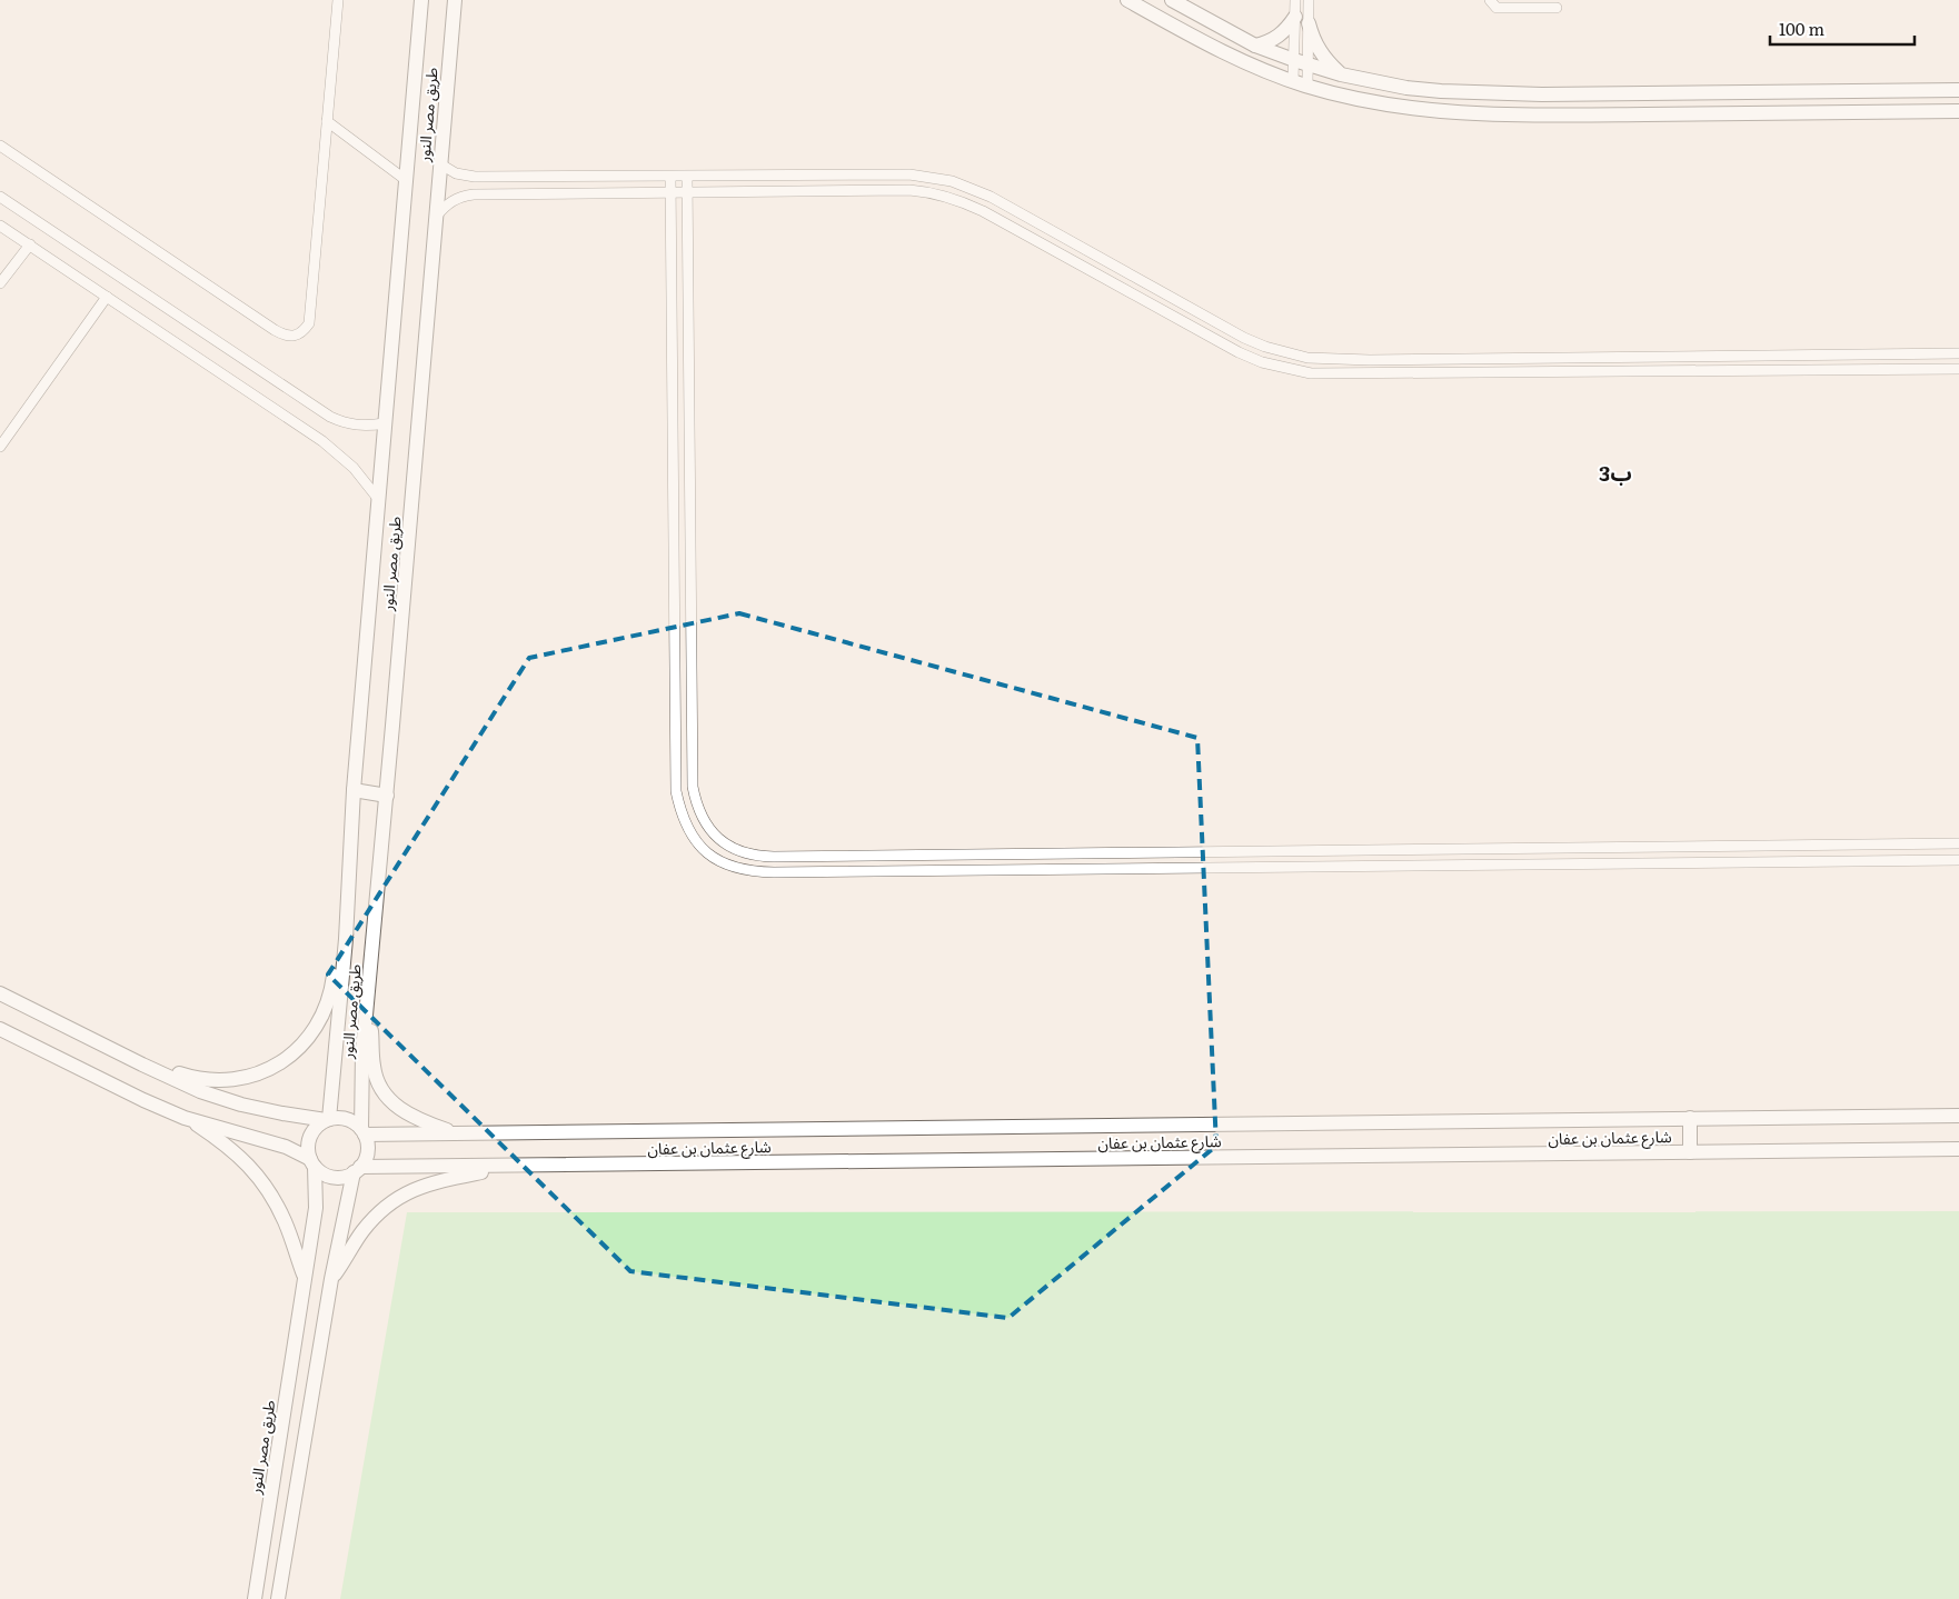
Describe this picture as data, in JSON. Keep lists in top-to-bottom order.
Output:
{
  "streets": {
    "street": ["طريق مصر النور", "شارع عثمان بن عفان"]
  },
  "crossings": [
    ["طريق مصر النور", "شارع عثمان بن عفان"]
  ],
  "districts": ["ب3"],
  "scale_bar": "100 m"
}
